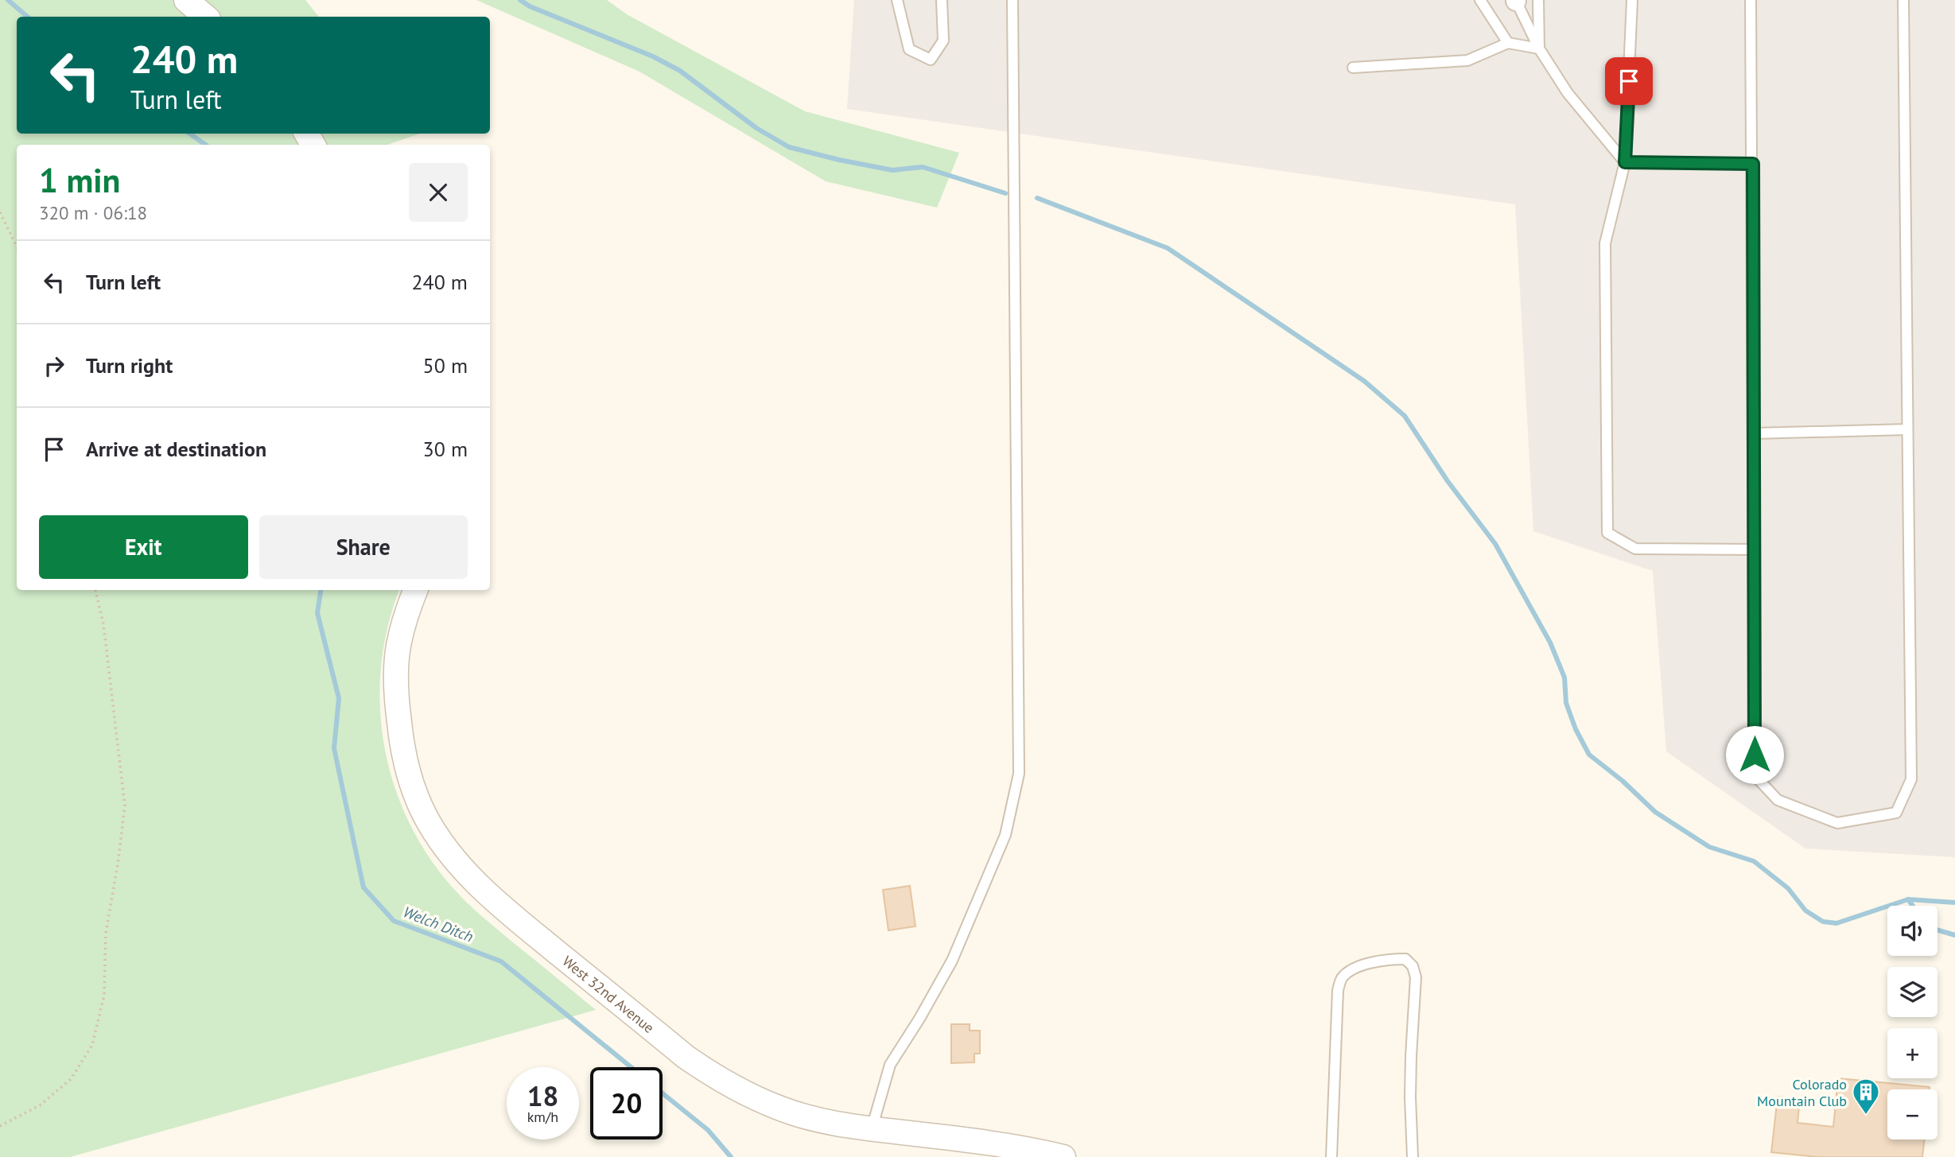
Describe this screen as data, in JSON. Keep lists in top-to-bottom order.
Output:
{
  "streets": {
    "street": ["West 32nd Avenue"]
  },
  "water": ["Welch Ditch"],
  "places": {
    "building": ["Colorado Mountain Club"]
  },
  "page": {
    "turn": ["240 m", "Turn left"],
    "heading": ["1 min", "320 m · 06:18"],
    "list": [
      {
        "name": "Turn left",
        "value": "240 m"
      },
      {
        "name": "Turn right",
        "value": "50 m"
      },
      {
        "name": "Arrive at destination",
        "value": "30 m"
      }
    ],
    "buttons": ["Exit", "Share"],
    "map_buttons": ["+", "−"],
    "speed": "18 km/h",
    "limit": "20"
  }
}
